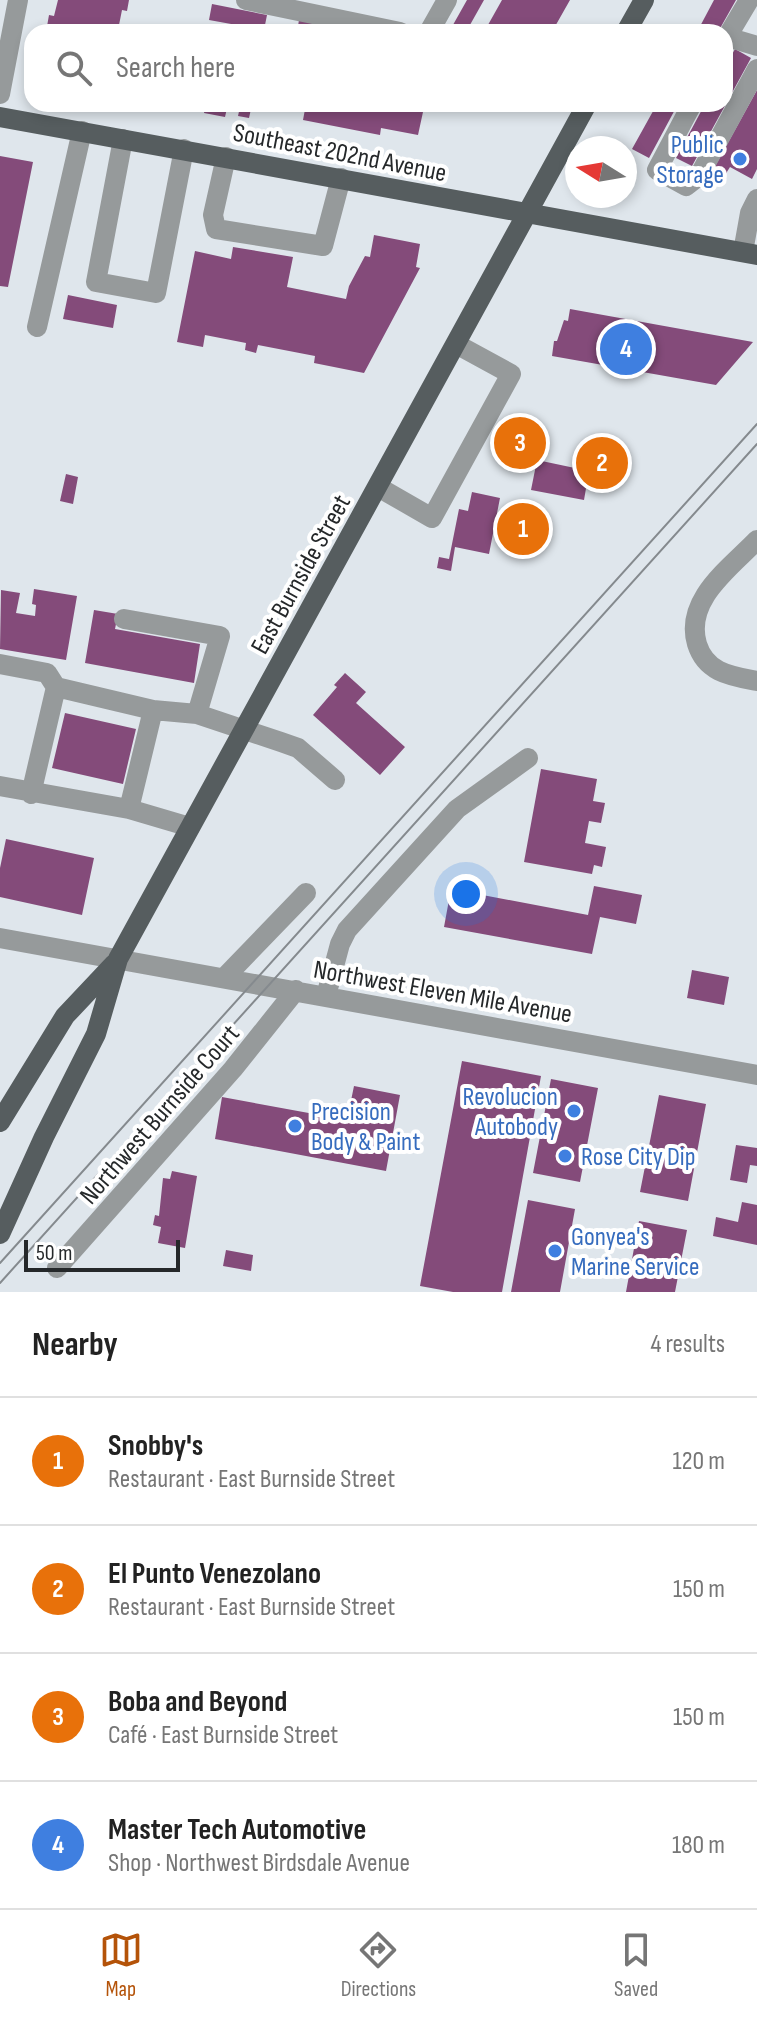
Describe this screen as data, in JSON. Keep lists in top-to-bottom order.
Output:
{
  "streets": {
    "main road": ["Southeast 202nd Avenue", "East Burnside Street"],
    "street": ["Northwest Eleven Mile Avenue", "Northwest Burnside Court"]
  },
  "crossings": [
    ["Southeast 202nd Avenue", "East Burnside Street"],
    ["East Burnside Street", "Northwest Eleven Mile Avenue"],
    ["Northwest Eleven Mile Avenue", "Northwest Burnside Court"]
  ],
  "places": [
    "Public Storage",
    "Revolucion Autobody",
    "Precision Body & Paint",
    "Rose City Dip",
    "Gonyea's Marine Service"
  ],
  "scale_bar": "50 m",
  "north": "left",
  "page": {
    "search": "Search here",
    "pins": [
      "4",
      "3",
      "2",
      "1"
    ],
    "scale": "50 m",
    "heading": ["Nearby", "4 results"],
    "list": [
      {
        "mark": "1",
        "name": "Snobby's",
        "note": "Restaurant · East Burnside Street",
        "value": "120 m"
      },
      {
        "mark": "2",
        "name": "El Punto Venezolano",
        "note": "Restaurant · East Burnside Street",
        "value": "150 m"
      },
      {
        "mark": "3",
        "name": "Boba and Beyond",
        "note": "Café · East Burnside Street",
        "value": "150 m"
      },
      {
        "mark": "4",
        "name": "Master Tech Automotive",
        "note": "Shop · Northwest Birdsdale Avenue",
        "value": "180 m"
      }
    ],
    "nav": ["Map", "Directions", "Saved"]
  }
}
